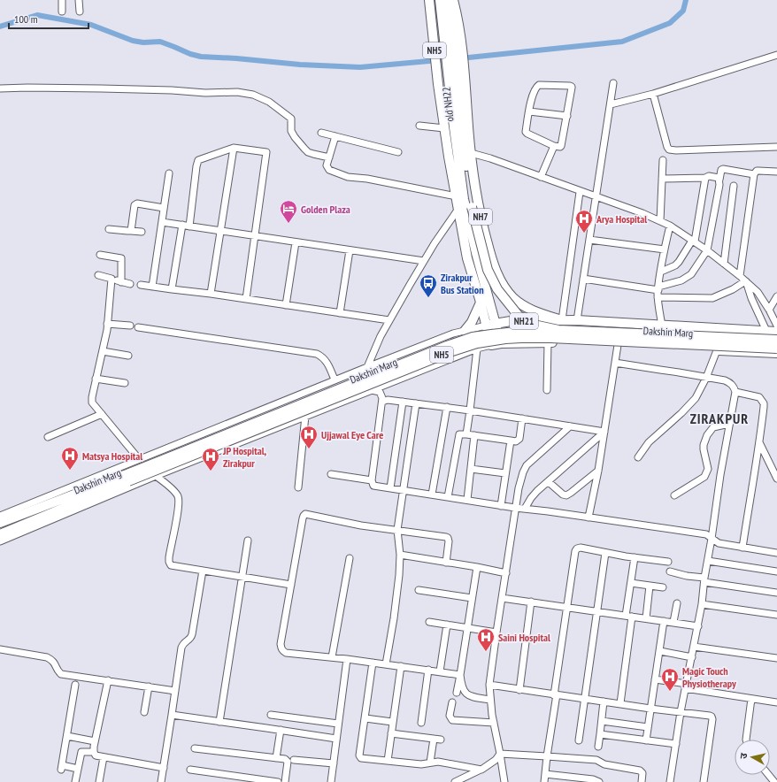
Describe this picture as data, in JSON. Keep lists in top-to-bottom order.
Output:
{
  "streets": {
    "highway": [
      "NH5",
      "old NH22",
      "NH7",
      "NH21",
      "Dakshin Marg"
    ]
  },
  "crossings": [
    ["NH5", "old NH22"],
    ["NH5", "NH7"],
    ["NH5", "Dakshin Marg"],
    ["old NH22", "NH7"],
    ["old NH22", "Dakshin Marg"],
    ["NH7", "Dakshin Marg"]
  ],
  "districts": ["ZIRAKPUR"],
  "places": {
    "hotel": ["Golden Plaza"],
    "hospital": [
      "Arya Hospital",
      "Ujjawal Eye Care",
      "Matsya Hospital",
      "JP Hospital, Zirakpur",
      "Saini Hospital",
      "Magic Touch Physiotherapy"
    ],
    "bus stop": ["Zirakpur Bus Station"]
  },
  "scale_bar": "100 m",
  "north": "left"
}
